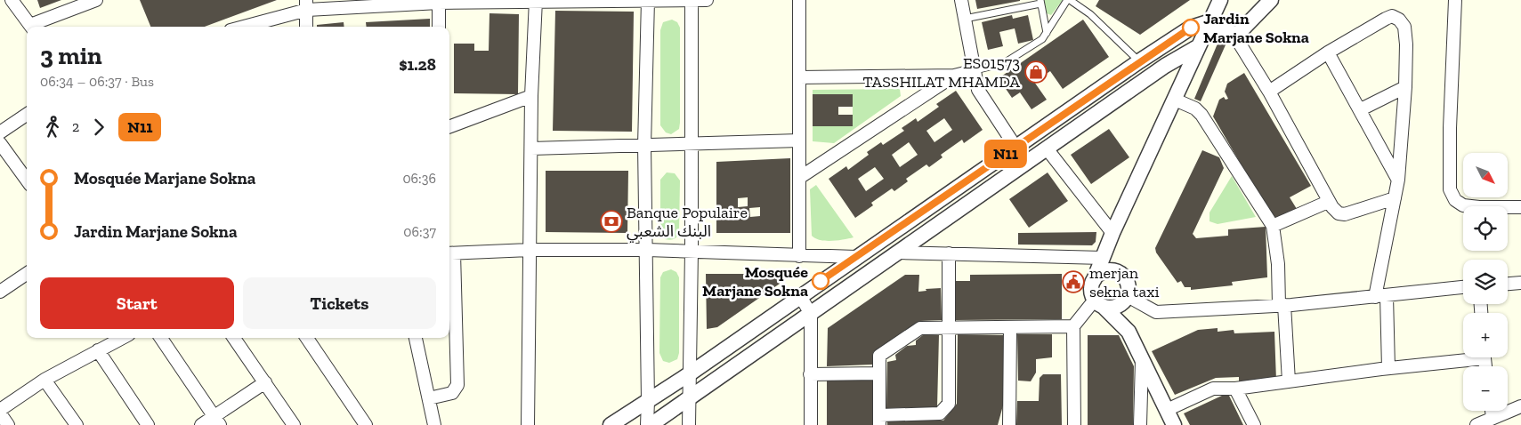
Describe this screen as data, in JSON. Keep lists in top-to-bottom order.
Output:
{
  "places": {
    "other": ["Jardin Marjane Sokna", "Mosquée Marjane Sokna"],
    "shop": ["ES01573 TASSHILAT MHAMDA"],
    "bank": ["Banque Populaire البنك الشعبي"],
    "public building": ["merjan sekna taxi"]
  },
  "lines": ["bus line N11"],
  "north": "bottom right",
  "page": {
    "on_map": "N11",
    "heading": ["3 min", "06:34 – 06:37 · Bus", "$1.28"],
    "legs": ["2", "N11"],
    "list": [
      {
        "name": "Mosquée Marjane Sokna",
        "value": "06:36"
      },
      {
        "name": "Jardin Marjane Sokna",
        "value": "06:37"
      }
    ],
    "map_buttons": ["+", "−"],
    "buttons": ["Start", "Tickets"]
  }
}
